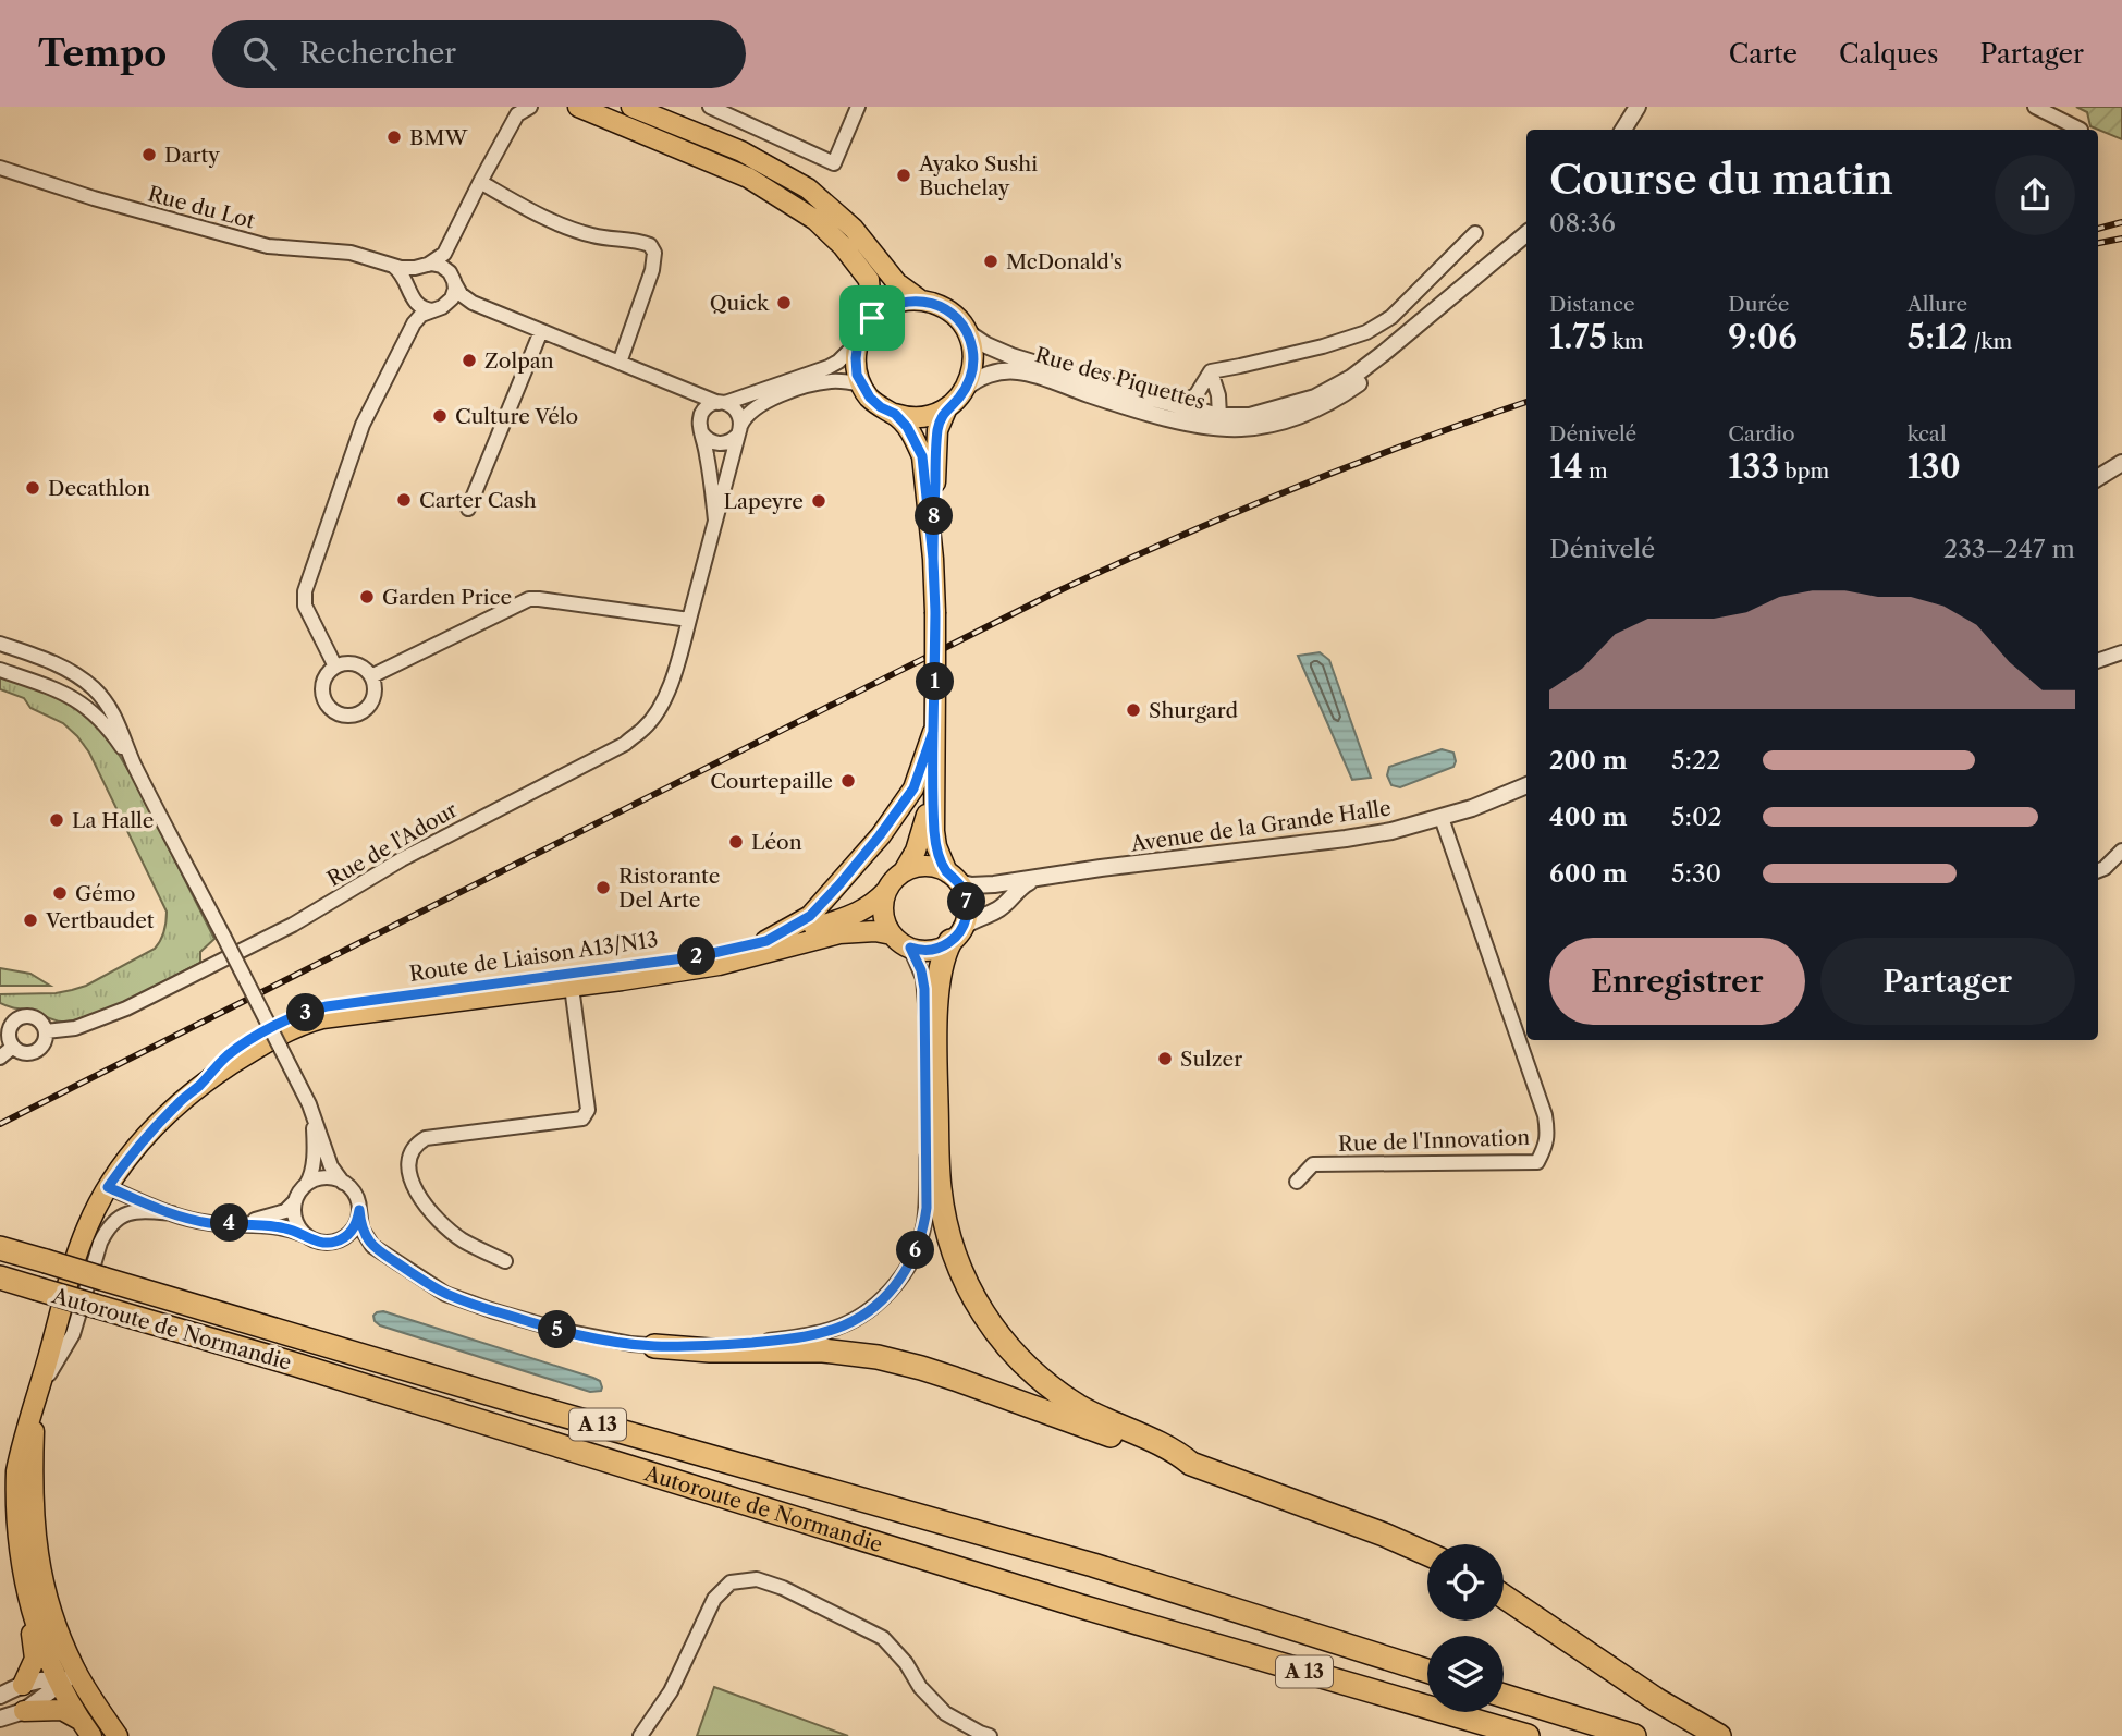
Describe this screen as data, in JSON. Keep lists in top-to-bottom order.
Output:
{
  "streets": {
    "highway": ["Autoroute de Normandie", "A 13"],
    "main road": ["Route de Liaison A13/N13"],
    "street": [
      "Rue du Lot",
      "Rue des Piquettes",
      "Avenue de la Grande Halle",
      "Rue de l'Adour",
      "Rue de l'Innovation"
    ]
  },
  "crossings": [
    ["Avenue de la Grande Halle", "Route de Liaison A13/N13"],
    ["Avenue de la Grande Halle", "Rue de l'Innovation"]
  ],
  "places": [
    "BMW",
    "Darty",
    "Ayako Sushi Buchelay",
    "McDonald's",
    "Quick",
    "Zolpan",
    "Culture Vélo",
    "Decathlon",
    "Carter Cash",
    "Lapeyre",
    "Garden Price",
    "Shurgard",
    "Courtepaille",
    "La Halle",
    "Léon",
    "Ristorante Del Arte",
    "Gémo",
    "Vertbaudet",
    "Sulzer"
  ],
  "page": {
    "header": "Tempo",
    "search": "Rechercher",
    "nav": ["Carte", "Calques", "Partager"],
    "heading": ["Course du matin", "08:36"],
    "stats": [
      ["Distance", "1.75 km"],
      ["Durée", "9:06"],
      ["Allure", "5:12 /km"],
      ["Dénivelé", "14 m"],
      ["Cardio", "133 bpm"],
      ["kcal", "130"]
    ],
    "pins": [
      "8",
      "1",
      "7",
      "2",
      "3",
      "4",
      "6",
      "5"
    ],
    "chart": ["Dénivelé", "233–247 m"],
    "list": [
      {
        "name": "200 m",
        "note": "5:22"
      },
      {
        "name": "400 m",
        "note": "5:02"
      },
      {
        "name": "600 m",
        "note": "5:30"
      }
    ],
    "buttons": ["Enregistrer", "Partager"]
  }
}
